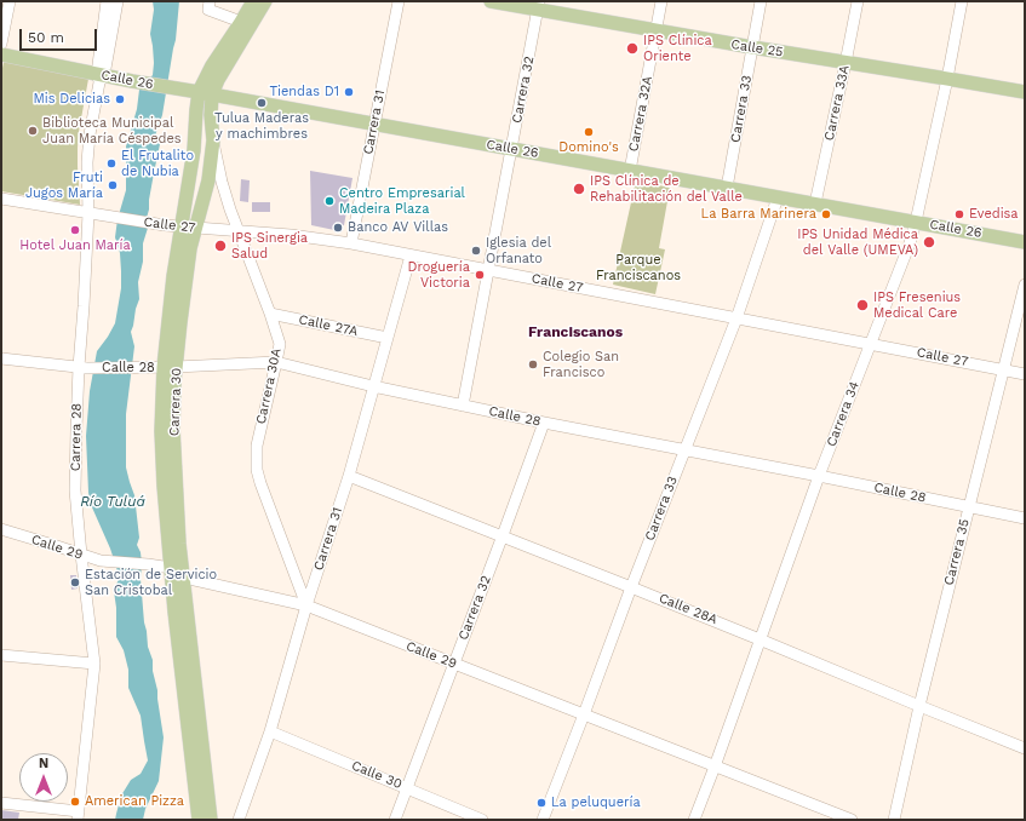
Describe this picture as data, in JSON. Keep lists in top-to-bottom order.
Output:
{
  "streets": {
    "main road": ["Calle 25", "Calle 26", "Carrera 30"],
    "street": [
      "Carrera 32",
      "Carrera 33A",
      "Carrera 33",
      "Carrera 32A",
      "Carrera 31",
      "Calle 27",
      "Calle 27A",
      "Calle 28",
      "Carrera 30A",
      "Carrera 34",
      "Carrera 28",
      "Calle 29",
      "Carrera 35",
      "Calle 28A",
      "Calle 30"
    ]
  },
  "crossings": [
    ["Calle 25", "Carrera 32"],
    ["Calle 25", "Carrera 33A"],
    ["Calle 25", "Carrera 33"],
    ["Calle 25", "Carrera 32A"],
    ["Calle 25", "Carrera 34"],
    ["Calle 26", "Carrera 32"],
    ["Calle 26", "Carrera 33A"],
    ["Calle 26", "Carrera 33"],
    ["Calle 26", "Carrera 32A"],
    ["Calle 26", "Carrera 31"],
    ["Calle 26", "Carrera 30"],
    ["Calle 26", "Carrera 34"],
    ["Calle 26", "Carrera 28"],
    ["Carrera 32", "Calle 27"],
    ["Carrera 32", "Calle 28"],
    ["Carrera 32", "Calle 29"],
    ["Carrera 32", "Calle 28A"],
    ["Carrera 32", "Calle 30"],
    ["Carrera 33", "Calle 27"],
    ["Carrera 33", "Calle 28"],
    ["Carrera 33", "Calle 29"],
    ["Carrera 33", "Calle 28A"],
    ["Carrera 31", "Calle 27"],
    ["Carrera 31", "Calle 27A"],
    ["Carrera 31", "Calle 28"],
    ["Carrera 31", "Carrera 30A"],
    ["Carrera 31", "Calle 29"],
    ["Carrera 31", "Calle 28A"],
    ["Carrera 31", "Calle 30"],
    ["Calle 27", "Carrera 30A"],
    ["Calle 27", "Carrera 30"],
    ["Calle 27", "Carrera 34"],
    ["Calle 27", "Carrera 28"],
    ["Calle 27", "Carrera 35"],
    ["Calle 27A", "Carrera 30A"],
    ["Calle 28", "Carrera 30A"],
    ["Calle 28", "Carrera 30"],
    ["Calle 28", "Carrera 34"],
    ["Calle 28", "Carrera 28"],
    ["Calle 28", "Carrera 35"],
    ["Carrera 30A", "Carrera 30"],
    ["Carrera 30A", "Calle 29"],
    ["Carrera 30", "Calle 29"],
    ["Carrera 34", "Calle 29"],
    ["Carrera 34", "Calle 28A"],
    ["Carrera 28", "Calle 29"],
    ["Carrera 35", "Calle 28A"]
  ],
  "districts": ["Franciscanos"],
  "water": ["Río Tuluá"],
  "parks": ["Parque Franciscanos"],
  "places": [
    "IPS Clínica Oriente",
    "Tiendas D1",
    "Mis Delicias",
    "Tulua Maderas y machimbres",
    "Biblioteca Municipal Juan María Céspedes",
    "Domino's",
    "El Frutalito de Nubia",
    "Fruti Jugos María",
    "IPS Clínica de Rehabilitación del Valle",
    "Centro Empresarial Madeira Plaza",
    "La Barra Marinera",
    "Evedisa",
    "Banco AV Villas",
    "Hotel Juan María",
    "IPS Unidad Médica del Valle (UMEVA)",
    "IPS Sinergia Salud",
    "Iglesia del Orfanato",
    "Droguería Victoria",
    "IPS Fresenius Medical Care",
    "Colegio San Francisco",
    "Estación de Servicio San Cristobal",
    "American Pizza",
    "La peluquería"
  ],
  "scale_bar": "50 m",
  "north": "top"
}
